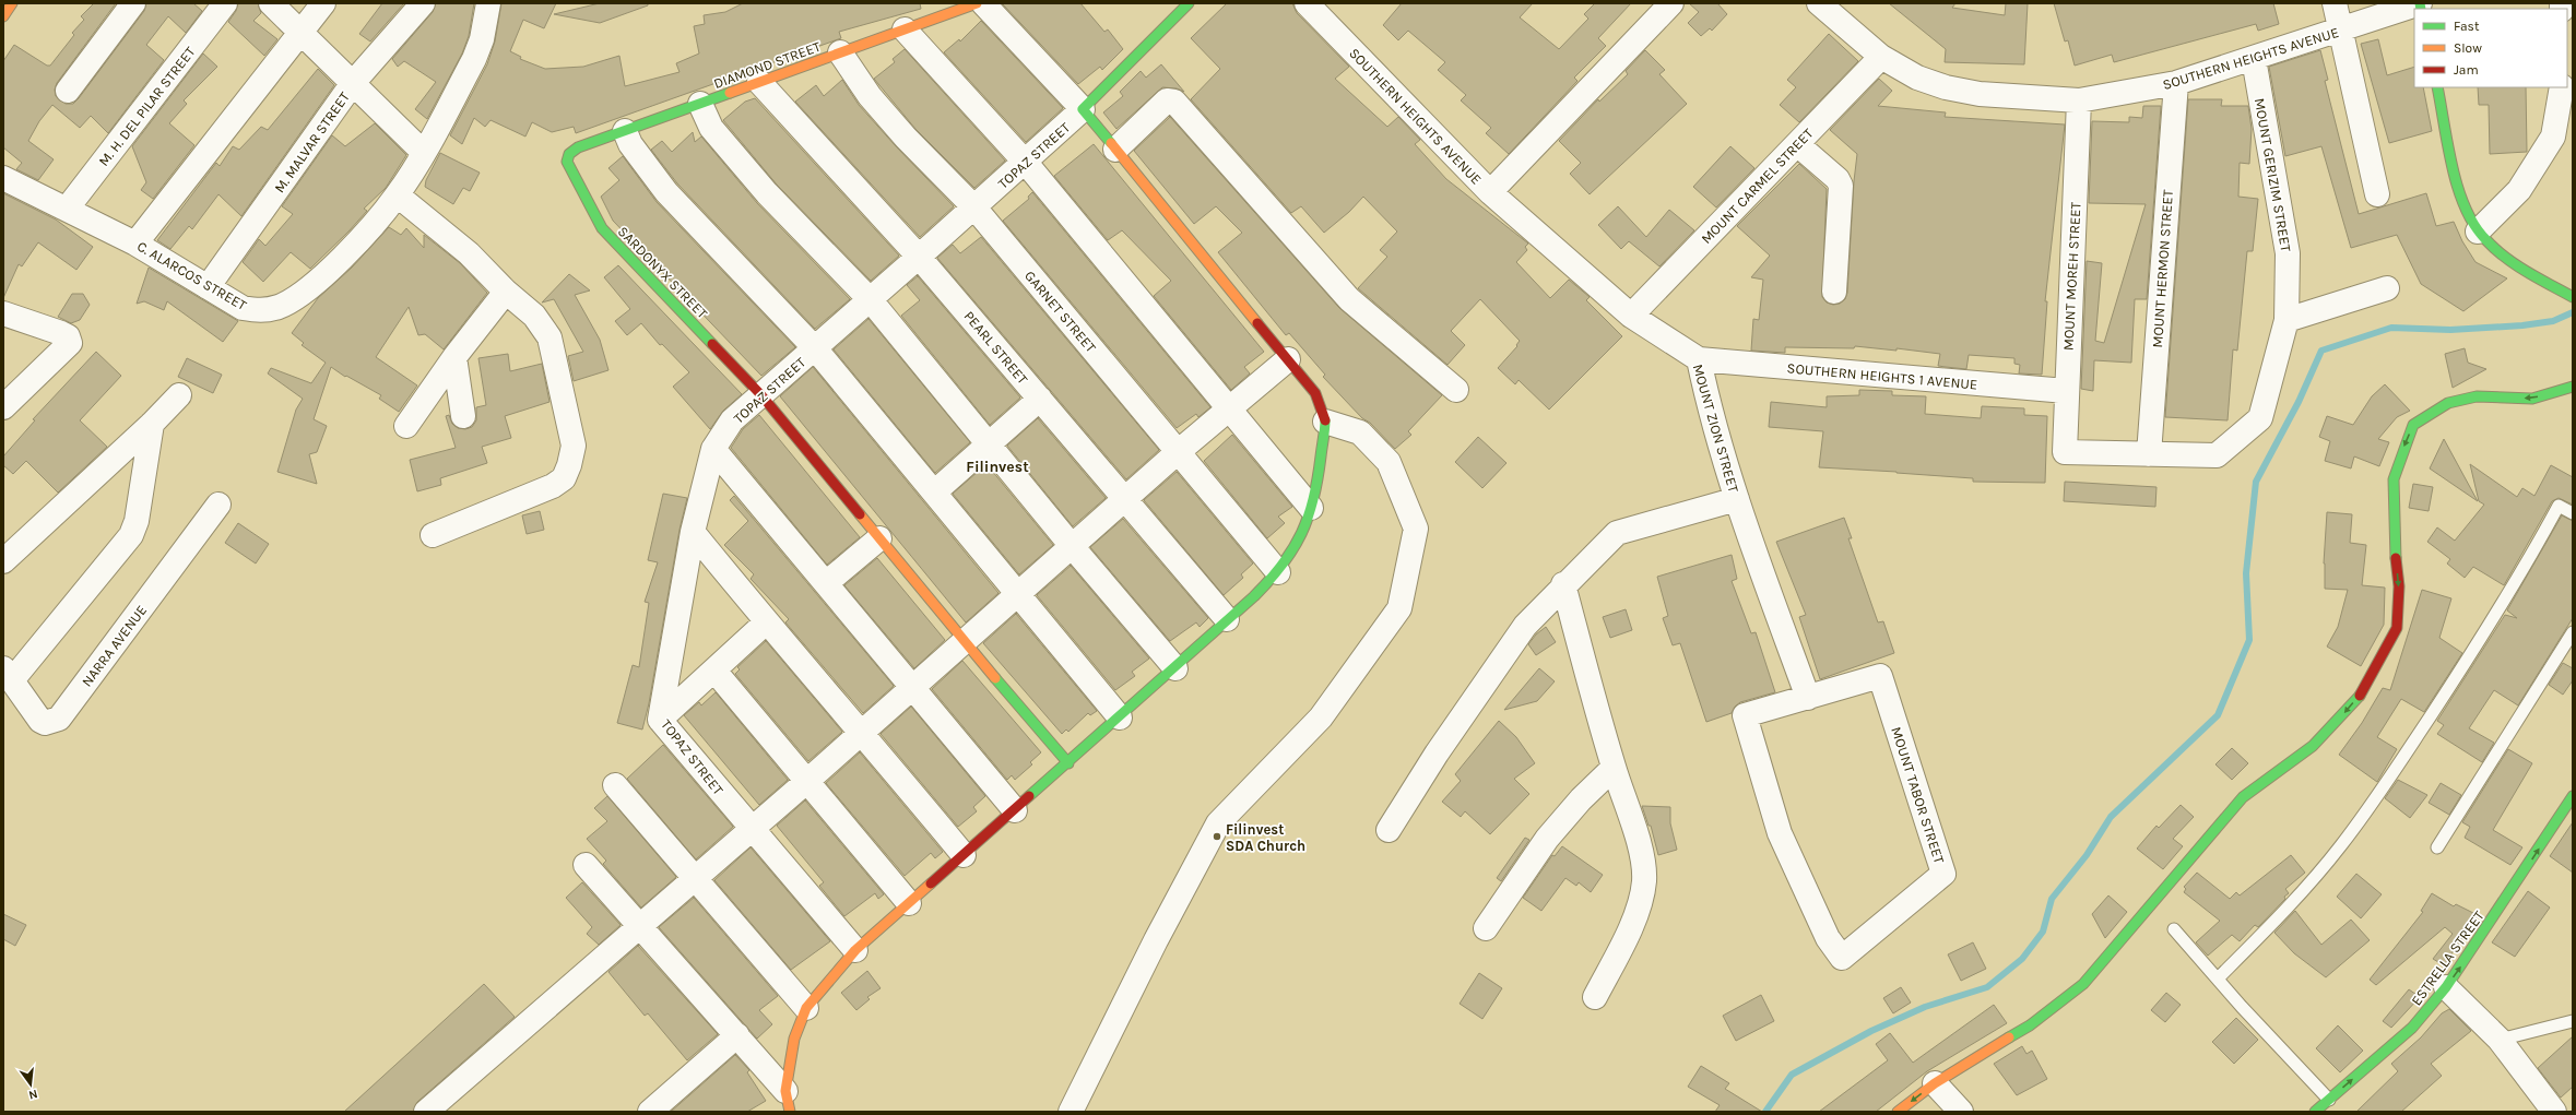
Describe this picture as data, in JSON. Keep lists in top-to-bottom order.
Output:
{
  "streets": {
    "street": [
      "SOUTHERN HEIGHTS AVENUE",
      "DIAMOND STREET",
      "M. H. DEL PILAR STREET",
      "M. MALVAR STREET",
      "TOPAZ STREET",
      "MOUNT GERIZIM STREET",
      "MOUNT CARMEL STREET",
      "MOUNT HERMON STREET",
      "SARDONYX STREET",
      "C. ALARCOS STREET",
      "MOUNT MOREH STREET",
      "GARNET STREET",
      "PEARL STREET",
      "SOUTHERN HEIGHTS 1 AVENUE",
      "MOUNT ZION STREET",
      "NARRA AVENUE",
      "MOUNT TABOR STREET",
      "ESTRELLA STREET"
    ]
  },
  "crossings": [
    ["SOUTHERN HEIGHTS AVENUE", "MOUNT GERIZIM STREET"],
    ["SOUTHERN HEIGHTS AVENUE", "MOUNT CARMEL STREET"],
    ["SOUTHERN HEIGHTS AVENUE", "MOUNT HERMON STREET"],
    ["SOUTHERN HEIGHTS AVENUE", "MOUNT MOREH STREET"],
    ["SOUTHERN HEIGHTS AVENUE", "MOUNT ZION STREET"],
    ["DIAMOND STREET", "SARDONYX STREET"],
    ["DIAMOND STREET", "GARNET STREET"],
    ["DIAMOND STREET", "PEARL STREET"],
    ["M. H. DEL PILAR STREET", "C. ALARCOS STREET"],
    ["M. MALVAR STREET", "C. ALARCOS STREET"],
    ["TOPAZ STREET", "SARDONYX STREET"],
    ["TOPAZ STREET", "GARNET STREET"],
    ["TOPAZ STREET", "PEARL STREET"],
    ["MOUNT GERIZIM STREET", "MOUNT HERMON STREET"],
    ["MOUNT GERIZIM STREET", "MOUNT MOREH STREET"],
    ["MOUNT CARMEL STREET", "MOUNT ZION STREET"],
    ["MOUNT MOREH STREET", "SOUTHERN HEIGHTS 1 AVENUE"],
    ["SOUTHERN HEIGHTS 1 AVENUE", "MOUNT ZION STREET"],
    ["MOUNT ZION STREET", "MOUNT TABOR STREET"]
  ],
  "one_way": ["ESTRELLA STREET"],
  "districts": ["Filinvest"],
  "places": ["Filinvest SDA Church"],
  "legend": ["Fast", "Slow", "Jam"],
  "north": "bottom"
}
